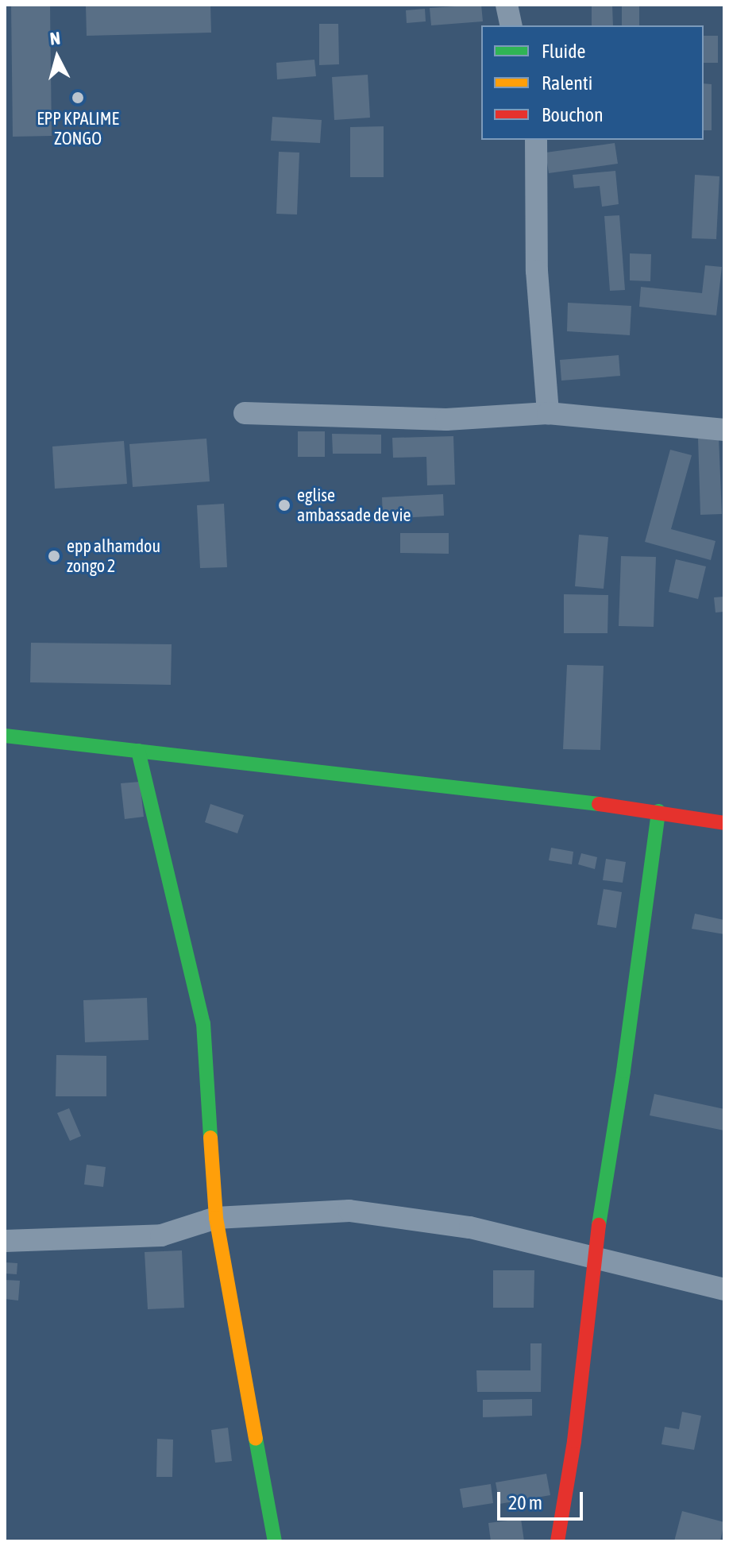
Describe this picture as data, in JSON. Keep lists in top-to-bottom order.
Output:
{
  "places": ["EPP KPALIME ZONGO", "eglise ambassade de vie", "epp alhamdou zongo 2"],
  "legend": ["Fluide", "Ralenti", "Bouchon"],
  "scale_bar": "20 m",
  "north": "top"
}
